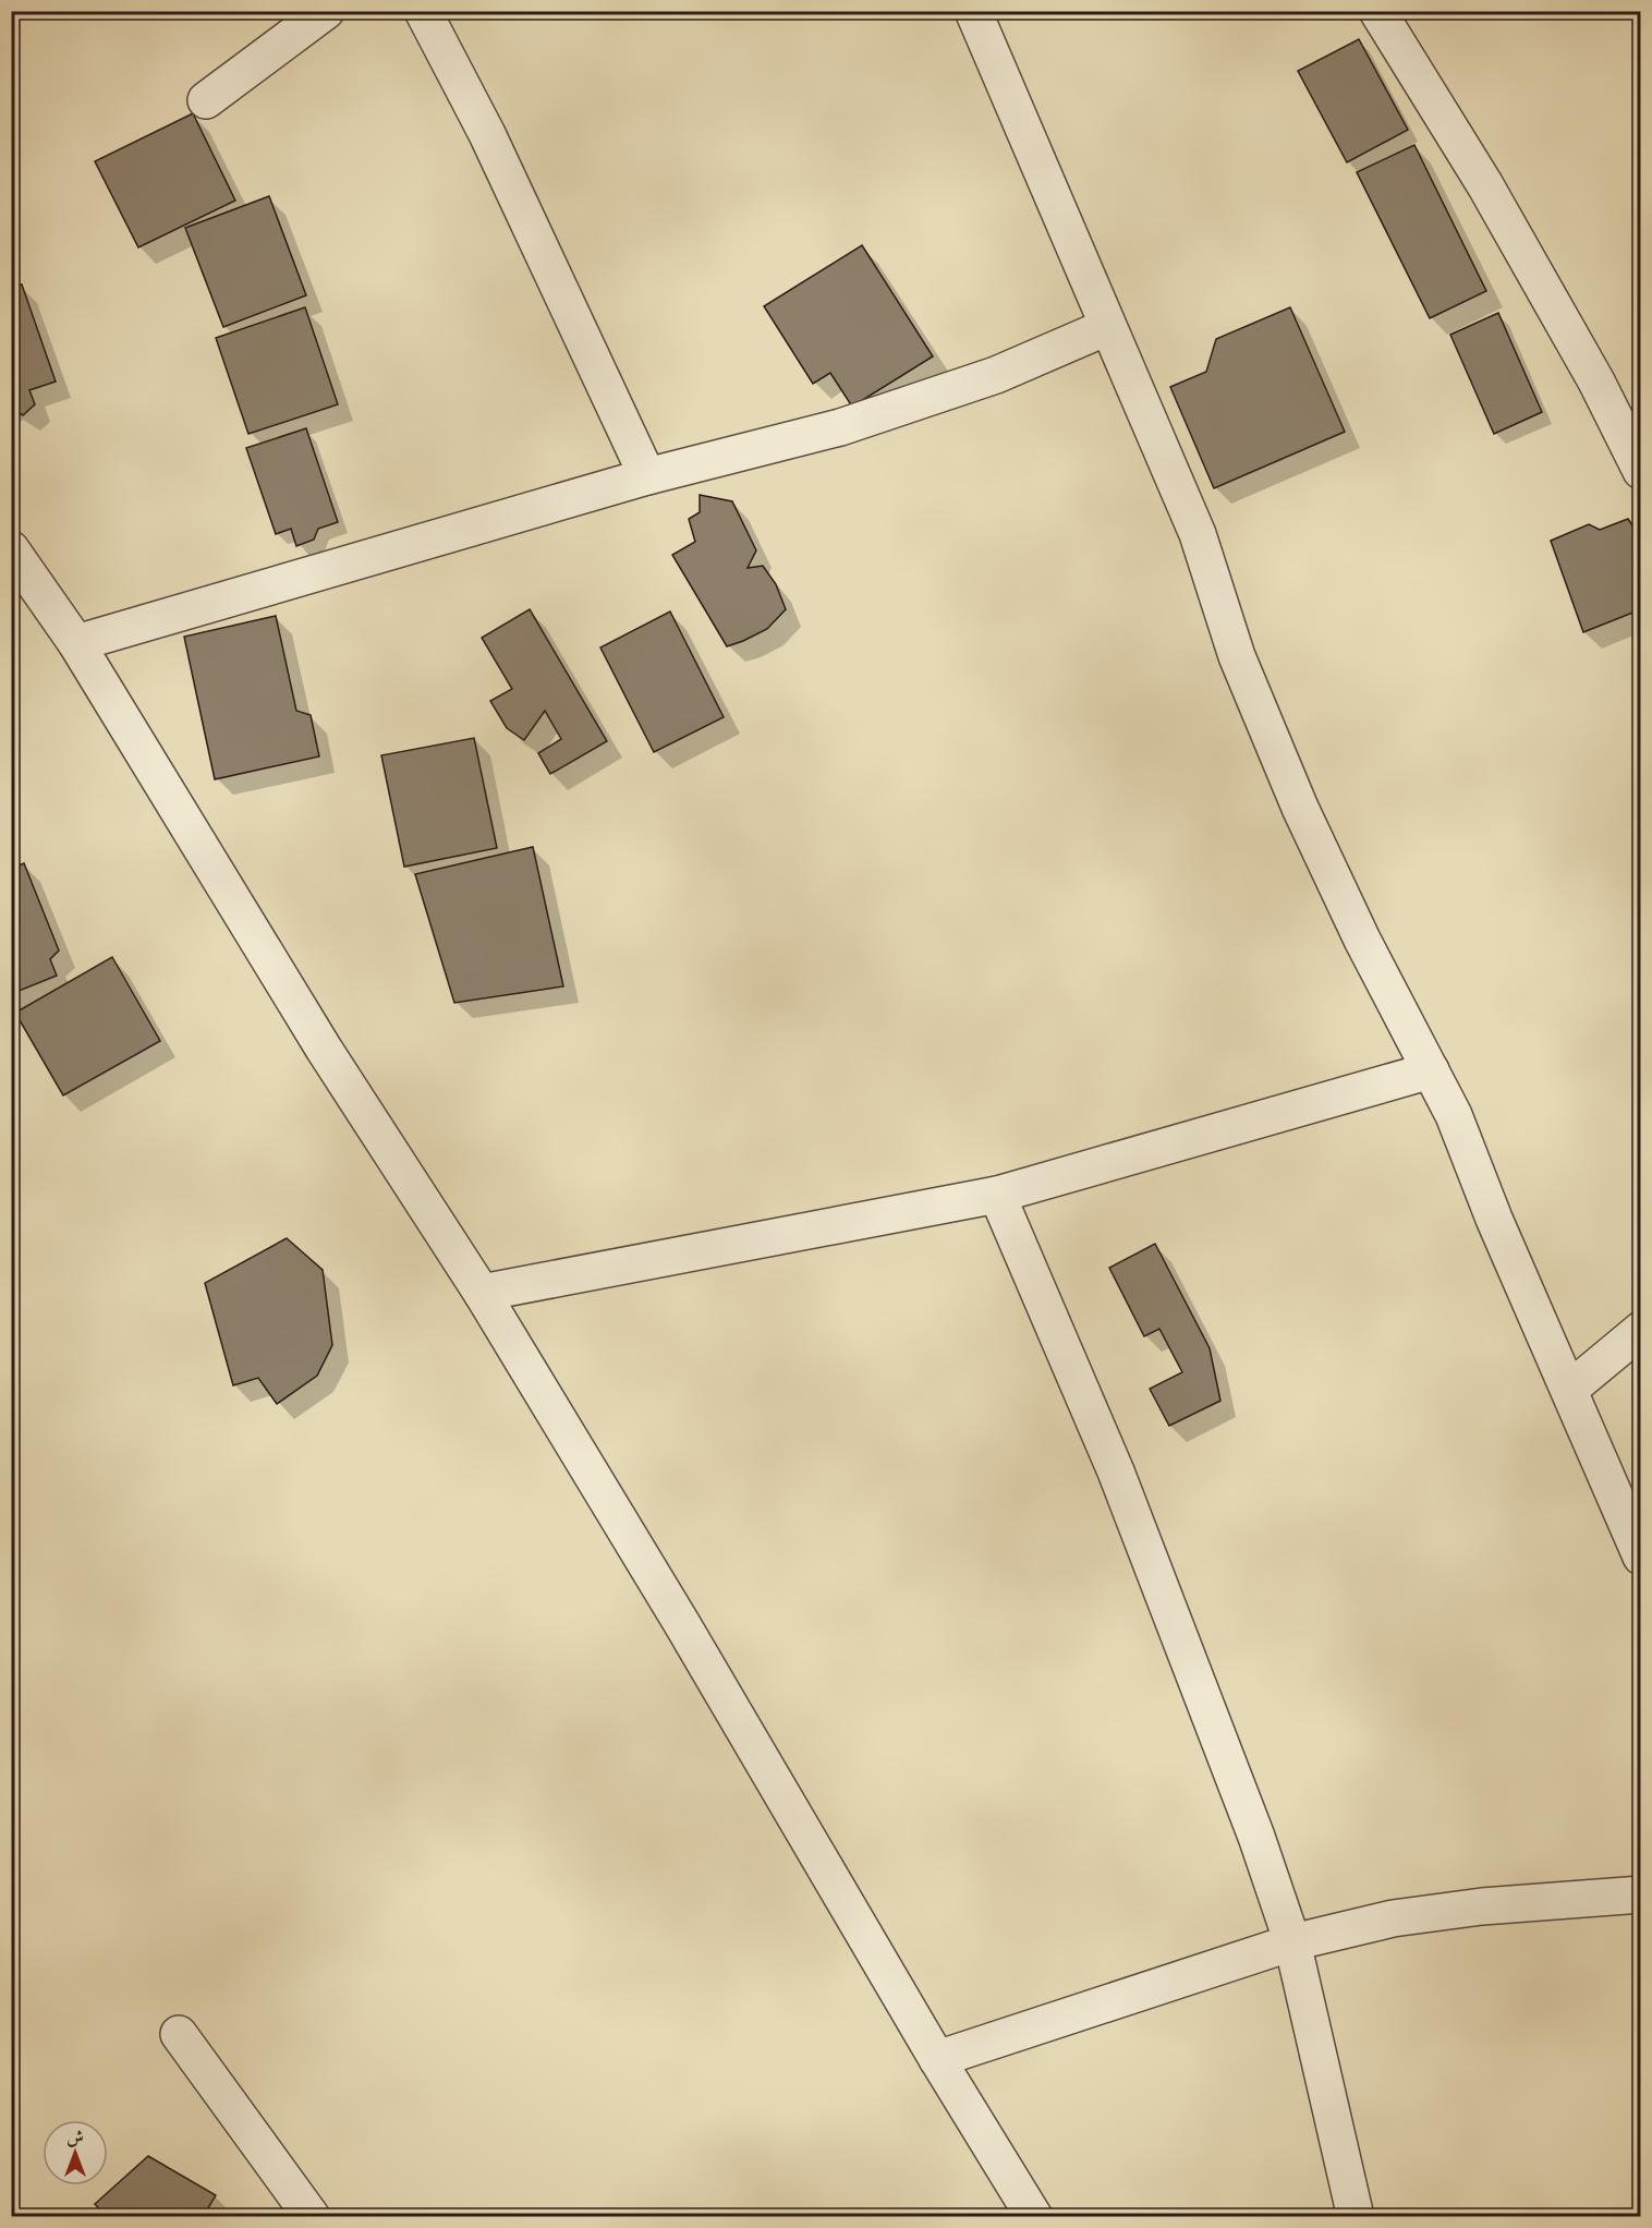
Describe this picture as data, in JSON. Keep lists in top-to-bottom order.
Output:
{
  "north": "top"
}
